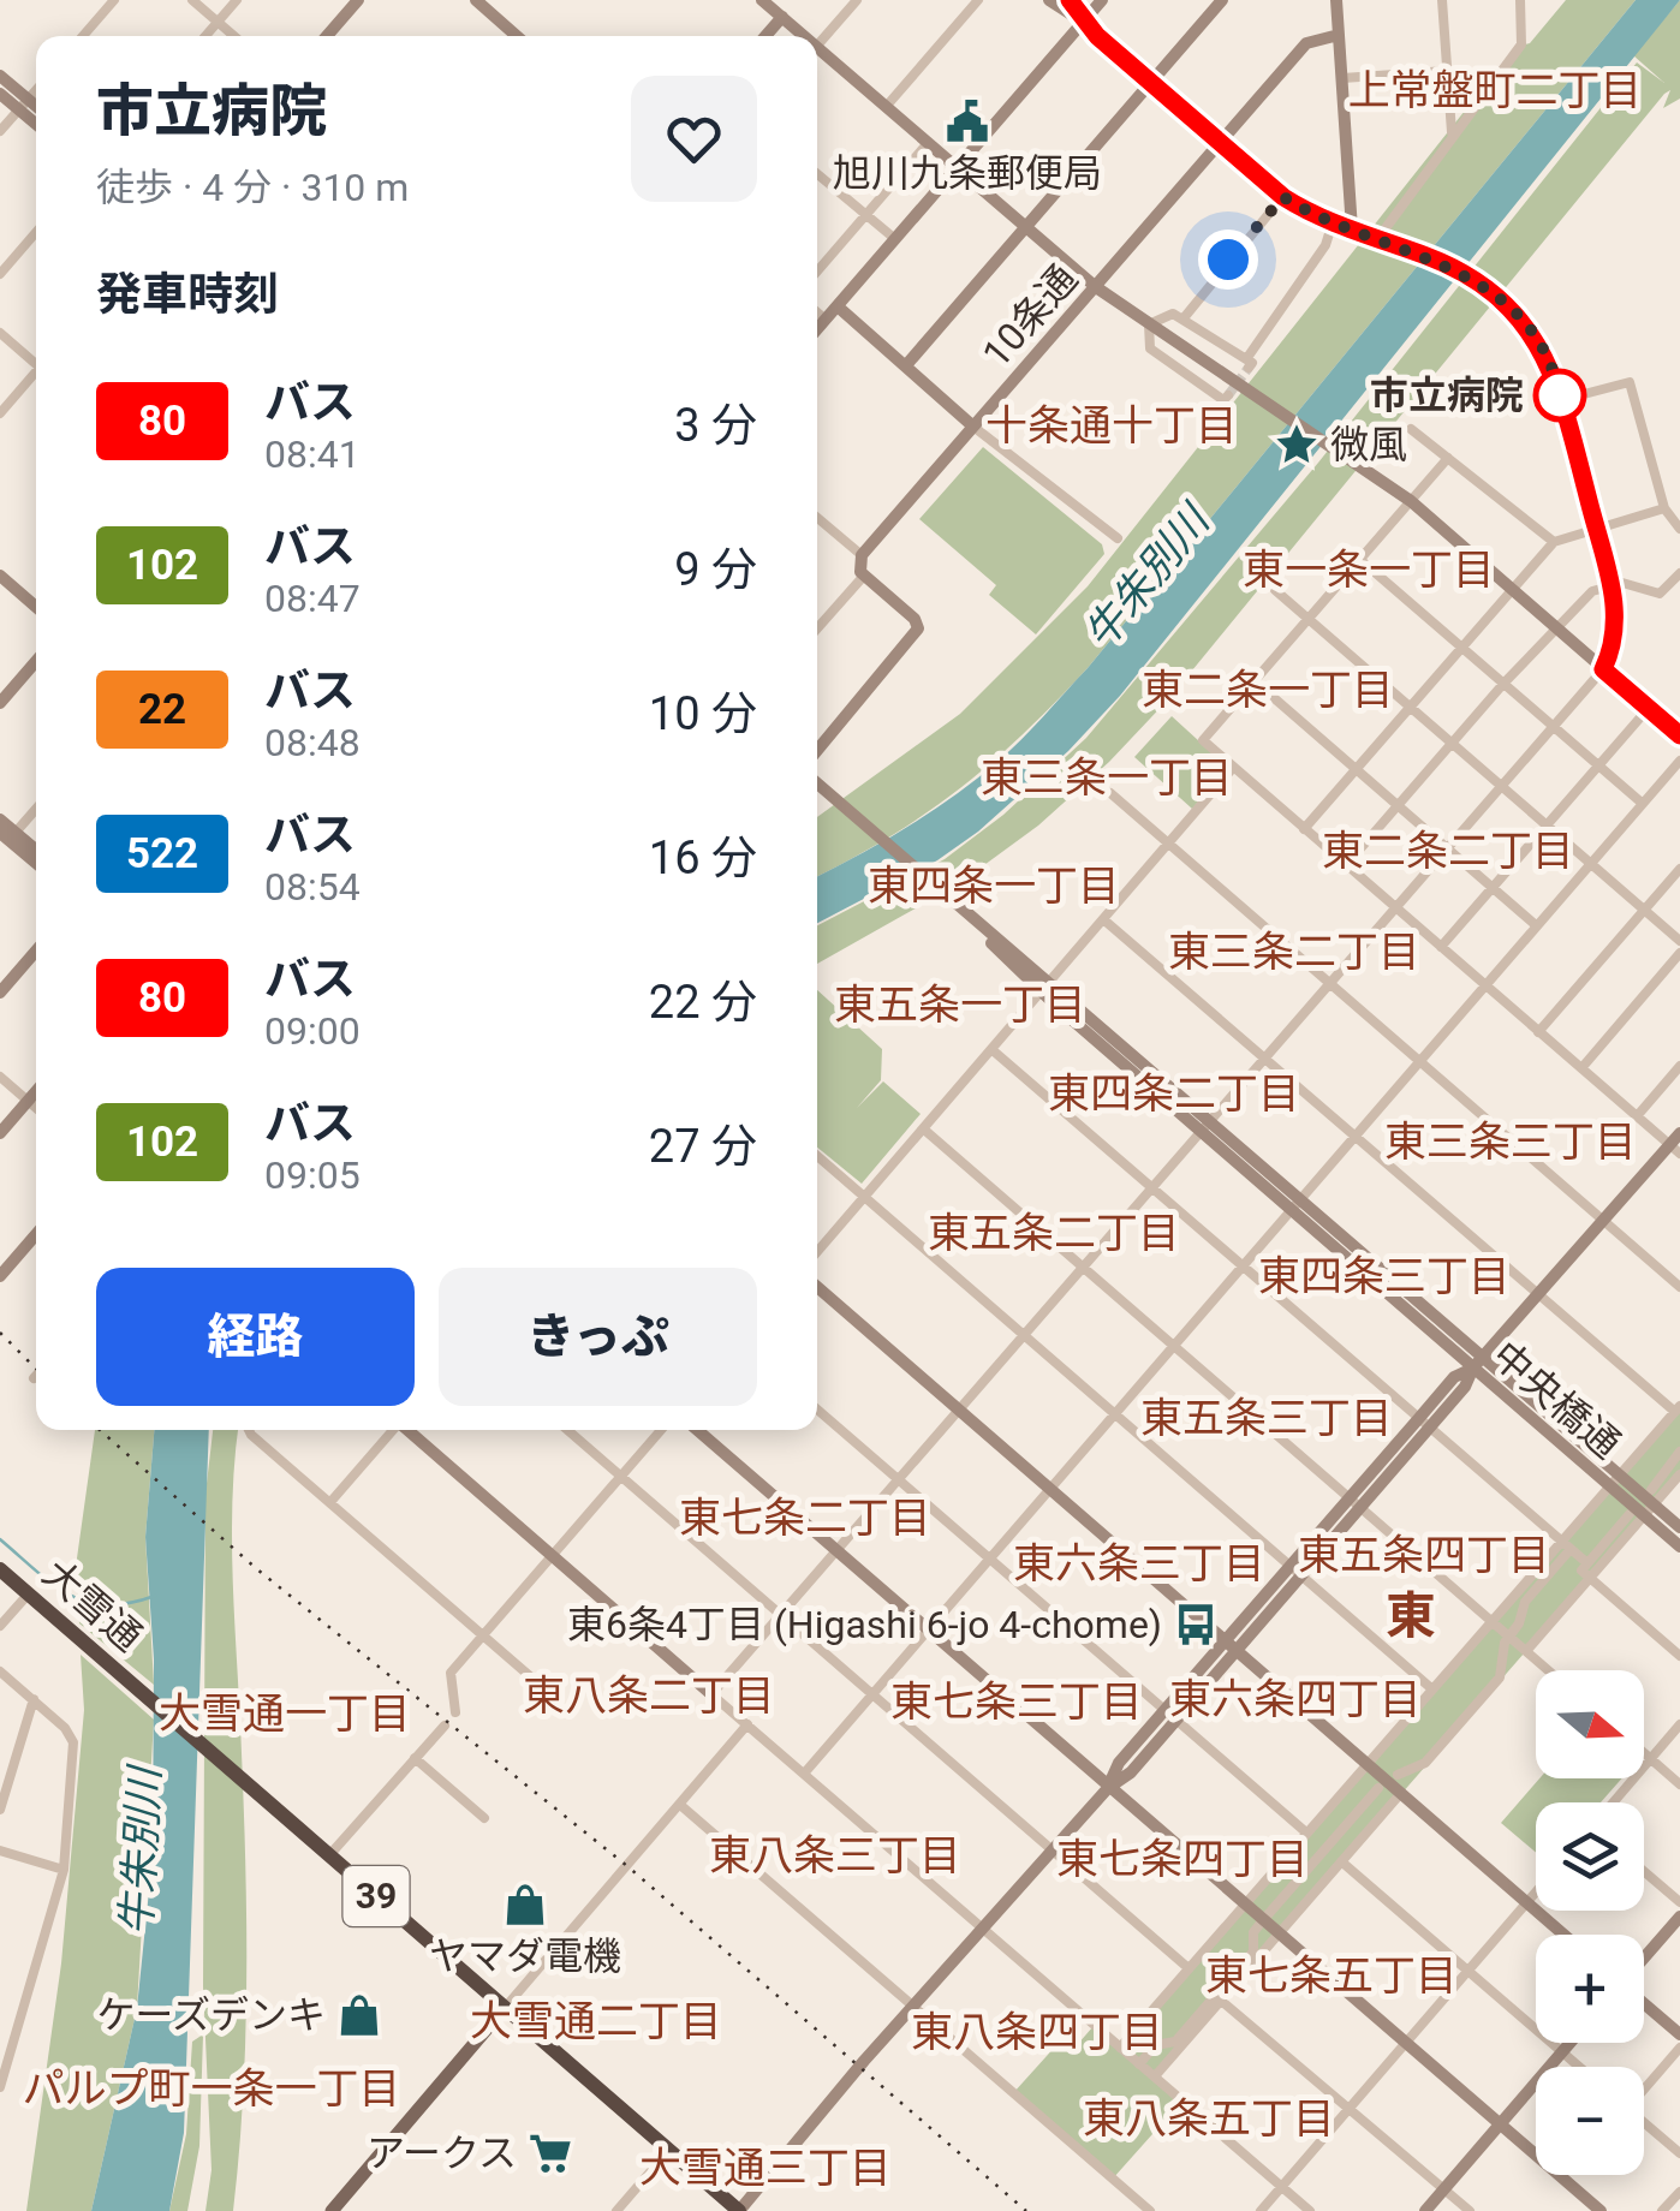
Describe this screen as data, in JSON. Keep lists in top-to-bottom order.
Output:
{
  "streets": {
    "highway": ["大雪通", "39"],
    "street": ["10条通", "中央橋通"]
  },
  "districts": [
    "上常盤町二丁目",
    "十条通十丁目",
    "東一条一丁目",
    "東二条一丁目",
    "東三条一丁目",
    "東二条二丁目",
    "東四条一丁目",
    "東三条二丁目",
    "東五条一丁目",
    "東四条二丁目",
    "東三条三丁目",
    "東五条二丁目",
    "東四条三丁目",
    "東五条三丁目",
    "東七条二丁目",
    "東五条四丁目",
    "東六条三丁目",
    "東",
    "東八条二丁目",
    "東六条四丁目",
    "東七条三丁目",
    "大雪通一丁目",
    "東八条三丁目",
    "東七条四丁目",
    "東七条五丁目",
    "大雪通二丁目",
    "東八条四丁目",
    "パルプ町一条一丁目",
    "東八条五丁目",
    "大雪通三丁目"
  ],
  "water": ["牛朱別川"],
  "places": {
    "public building": ["旭川九条郵便局"],
    "other": ["市立病院"],
    "place": ["微風"],
    "bus stop": ["東6条4丁目 (Higashi 6-jo 4-chome)"],
    "shop": ["ヤマダ電機", "ケーズデンキ"],
    "supermarket": ["アークス"]
  },
  "lines": ["bus line 80"],
  "north": "right",
  "page": {
    "heading": [
      ["市立病院", "徒歩 · 4 分 · 310 m"],
      "発車時刻"
    ],
    "list": [
      {
        "mark": "80",
        "name": "バス",
        "note": "08:41",
        "value": "3 分"
      },
      {
        "mark": "102",
        "name": "バス",
        "note": "08:47",
        "value": "9 分"
      },
      {
        "mark": "22",
        "name": "バス",
        "note": "08:48",
        "value": "10 分"
      },
      {
        "mark": "522",
        "name": "バス",
        "note": "08:54",
        "value": "16 分"
      },
      {
        "mark": "80",
        "name": "バス",
        "note": "09:00",
        "value": "22 分"
      },
      {
        "mark": "102",
        "name": "バス",
        "note": "09:05",
        "value": "27 分"
      }
    ],
    "buttons": ["経路", "きっぷ"],
    "map_buttons": ["+", "−"]
  }
}
